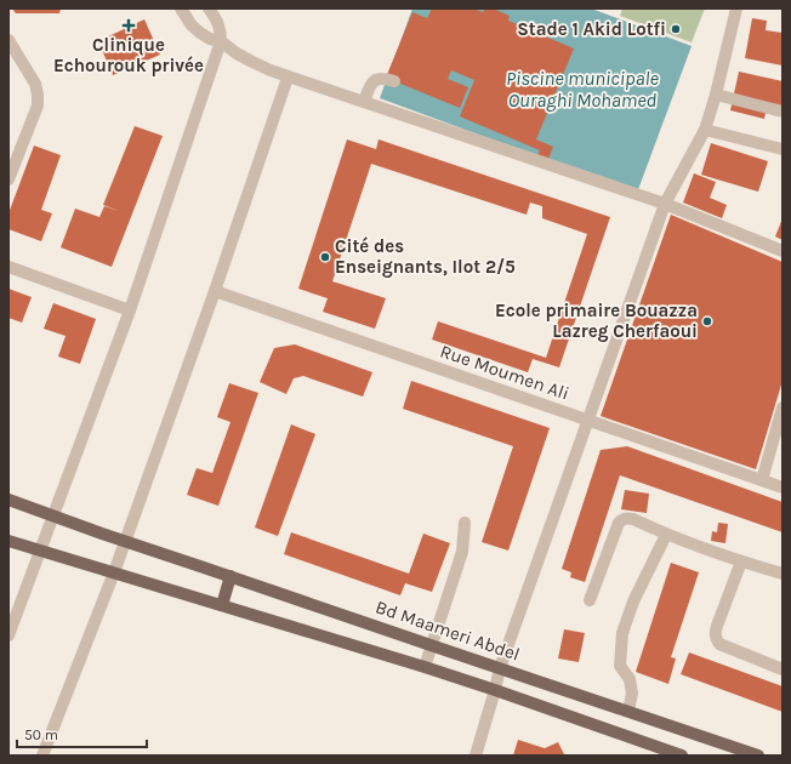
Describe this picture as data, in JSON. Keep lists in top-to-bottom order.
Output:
{
  "streets": {
    "main road": ["Bd Maameri Abdel"],
    "street": ["Rue Moumen Ali"]
  },
  "water": ["Piscine municipale Ouraghi Mohamed"],
  "places": {
    "health": ["Clinique Echourouk privée"],
    "other": ["Stade 1 Akid Lotfi", "Cité des Enseignants, Ilot 2/5", "Ecole primaire Bouazza Lazreg Cherfaoui"]
  },
  "scale_bar": "50 m"
}
